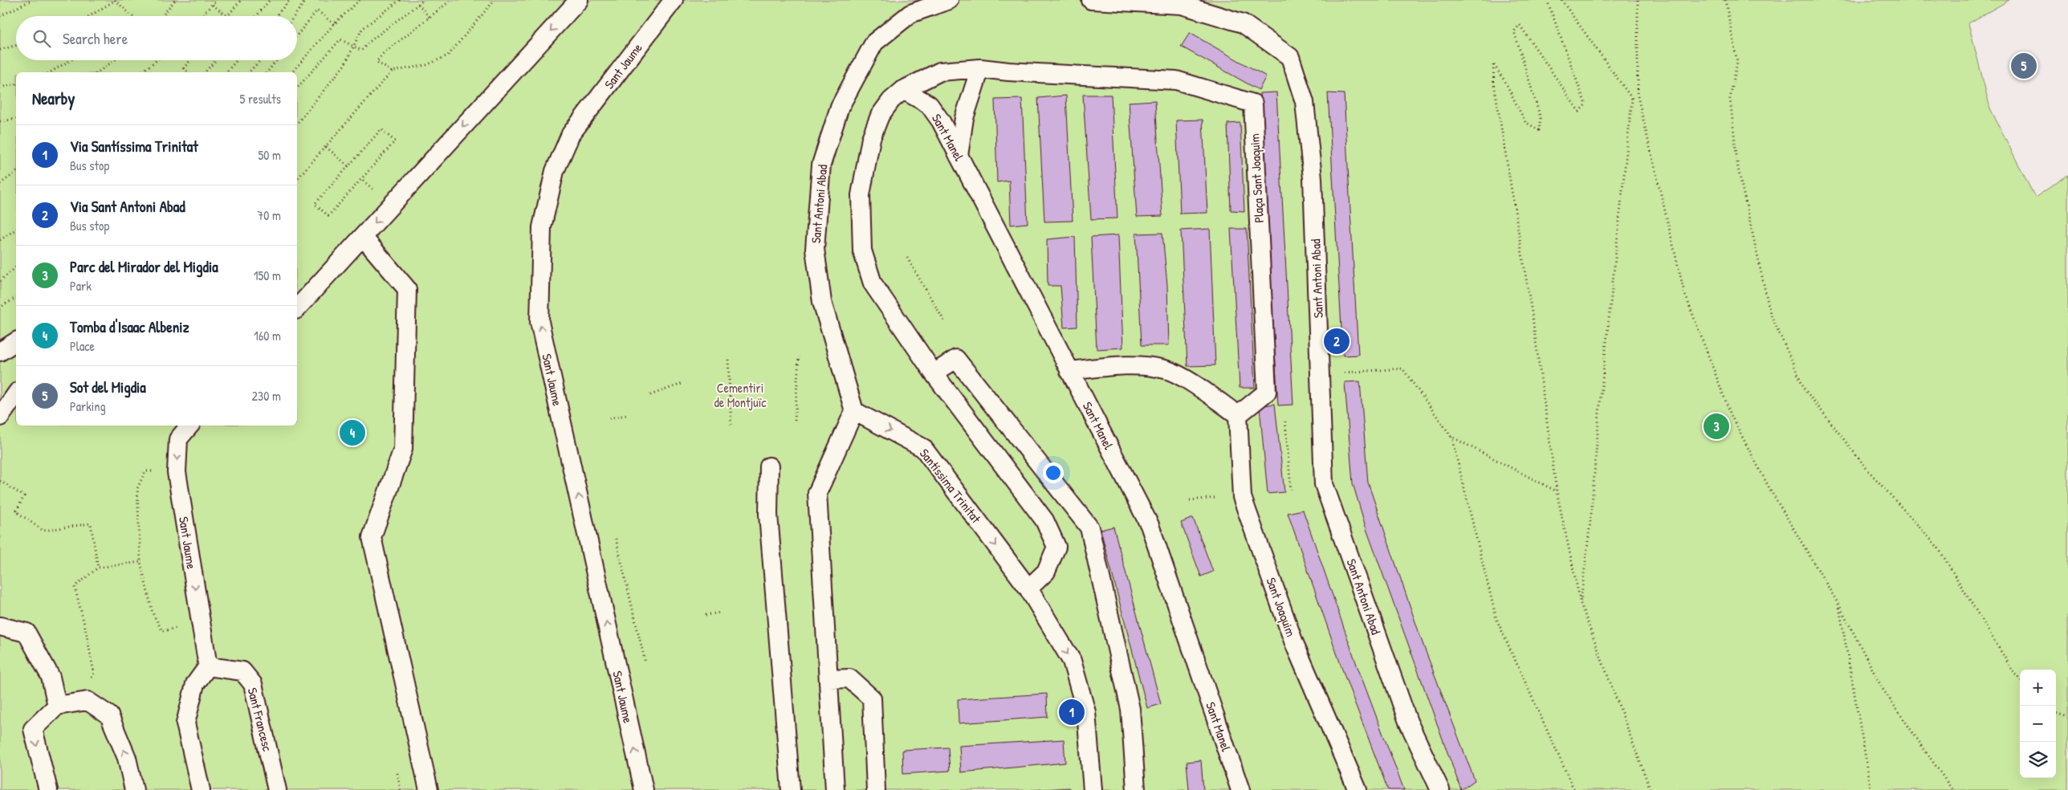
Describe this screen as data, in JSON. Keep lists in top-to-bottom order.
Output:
{
  "streets": {
    "lane": [
      "Sant Jaume",
      "Sant Manel",
      "Plaça Sant Joaquim",
      "Sant Antoni Abad",
      "Santíssima Trinitat",
      "Sant Joaquim",
      "Sant Francesc"
    ]
  },
  "crossings": [
    ["Sant Jaume", "Sant Francesc"],
    ["Sant Manel", "Plaça Sant Joaquim"],
    ["Plaça Sant Joaquim", "Santíssima Trinitat"],
    ["Plaça Sant Joaquim", "Sant Joaquim"],
    ["Sant Antoni Abad", "Santíssima Trinitat"]
  ],
  "parks": ["Cementiri de Montjuïc"],
  "page": {
    "search": "Search here",
    "pins": [
      "5",
      "2",
      "3",
      "4",
      "1"
    ],
    "heading": ["Nearby", "5 results"],
    "list": [
      {
        "mark": "1",
        "name": "Via Santíssima Trinitat",
        "note": "Bus stop",
        "value": "50 m"
      },
      {
        "mark": "2",
        "name": "Via Sant Antoni Abad",
        "note": "Bus stop",
        "value": "70 m"
      },
      {
        "mark": "3",
        "name": "Parc del Mirador del Migdia",
        "note": "Park",
        "value": "150 m"
      },
      {
        "mark": "4",
        "name": "Tomba d'Isaac Albeniz",
        "note": "Place",
        "value": "160 m"
      },
      {
        "mark": "5",
        "name": "Sot del Migdia",
        "note": "Parking",
        "value": "230 m"
      }
    ],
    "map_buttons": ["+", "−"]
  }
}
